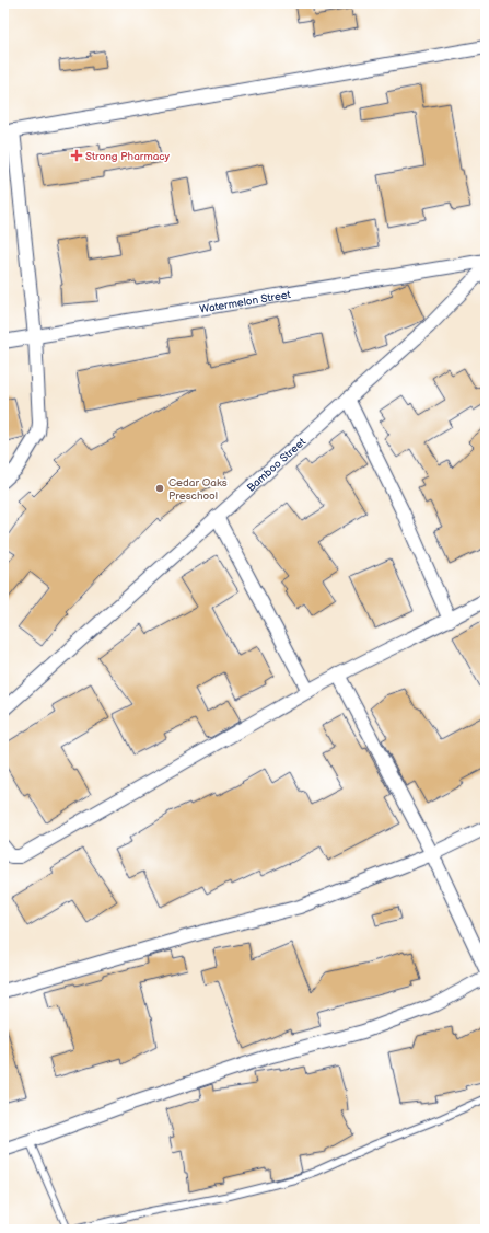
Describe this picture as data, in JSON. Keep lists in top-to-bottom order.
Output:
{
  "streets": {
    "street": ["Watermelon Street", "Bamboo Street"]
  },
  "places": {
    "health": ["Strong Pharmacy"],
    "other": ["Cedar Oaks Preschool"]
  }
}
